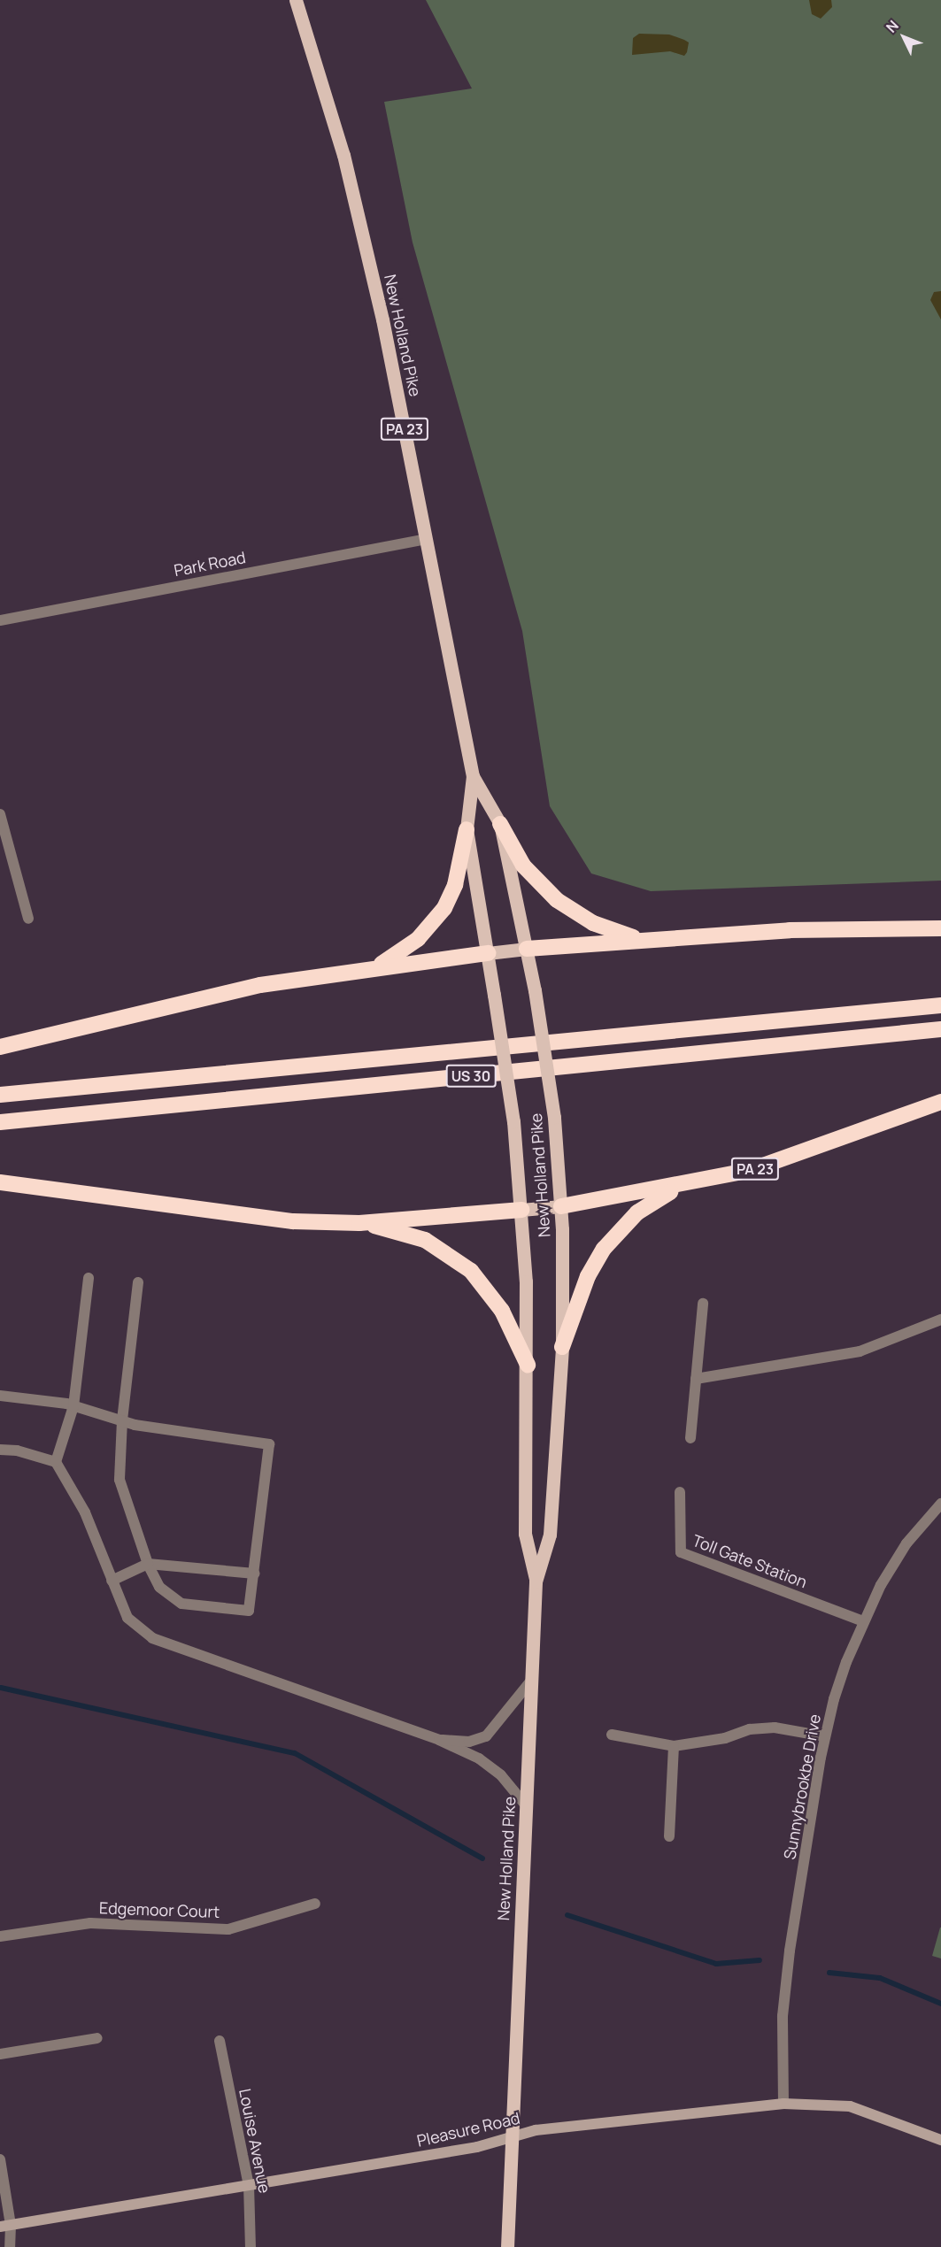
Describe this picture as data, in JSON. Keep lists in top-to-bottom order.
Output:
{
  "streets": {
    "highway": ["PA 23", "US 30"],
    "main road": ["New Holland Pike"],
    "street": [
      "Park Road",
      "Toll Gate Station",
      "Sunnybrookbe Drive",
      "Edgemoor Court",
      "Pleasure Road",
      "Louise Avenue"
    ]
  },
  "crossings": [
    ["New Holland Pike", "PA 23"],
    ["New Holland Pike", "Park Road"],
    ["New Holland Pike", "Pleasure Road"],
    ["Toll Gate Station", "Sunnybrookbe Drive"],
    ["Sunnybrookbe Drive", "Pleasure Road"],
    ["Pleasure Road", "Louise Avenue"]
  ],
  "north": "top left"
}
